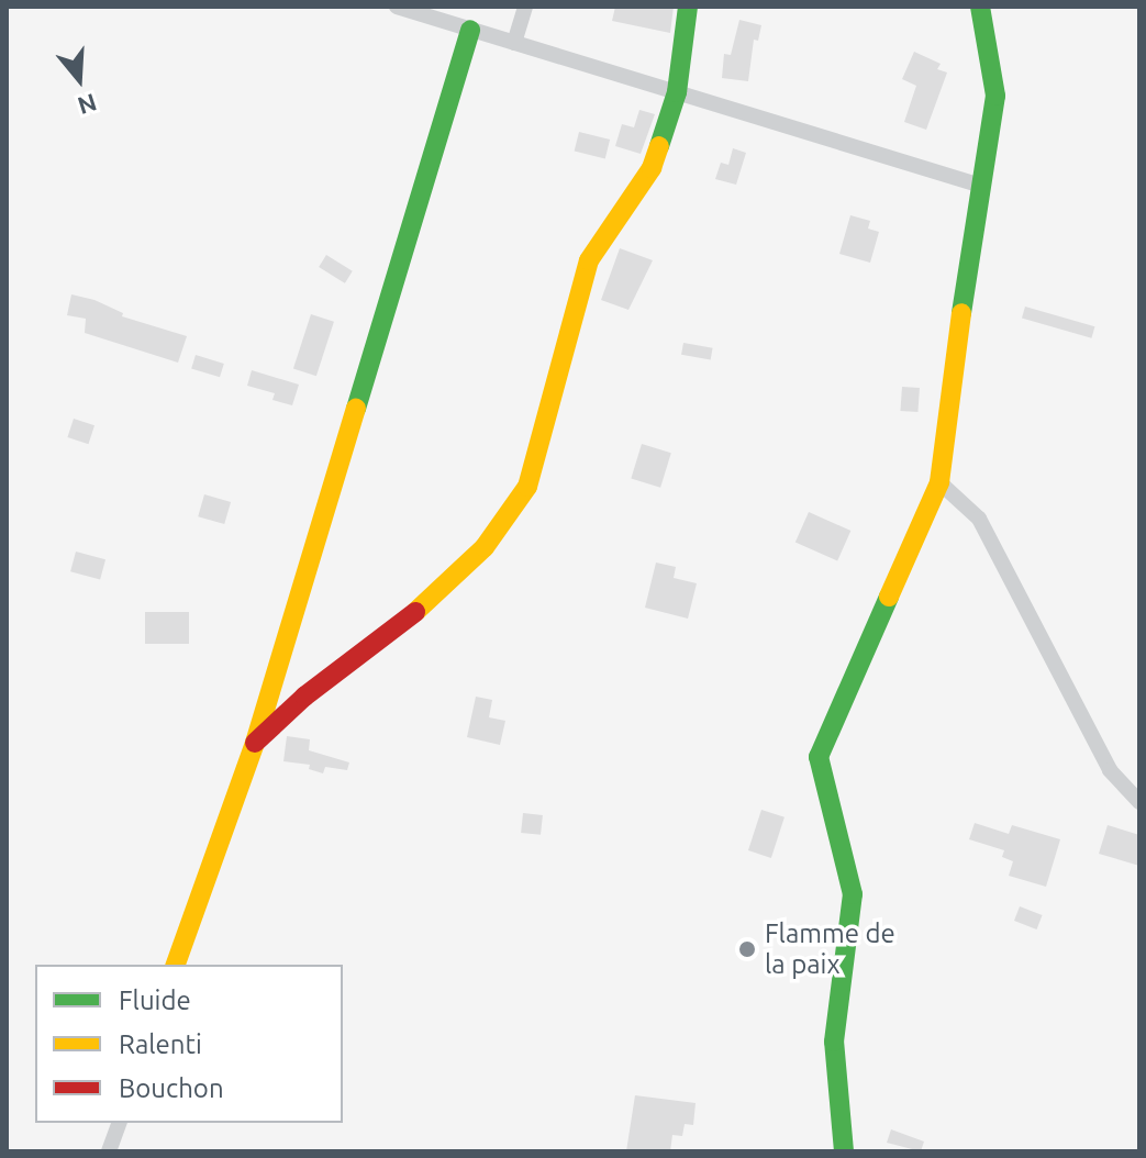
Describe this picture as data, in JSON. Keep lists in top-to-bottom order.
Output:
{
  "places": ["Flamme de la paix"],
  "legend": ["Fluide", "Ralenti", "Bouchon"],
  "north": "bottom"
}
